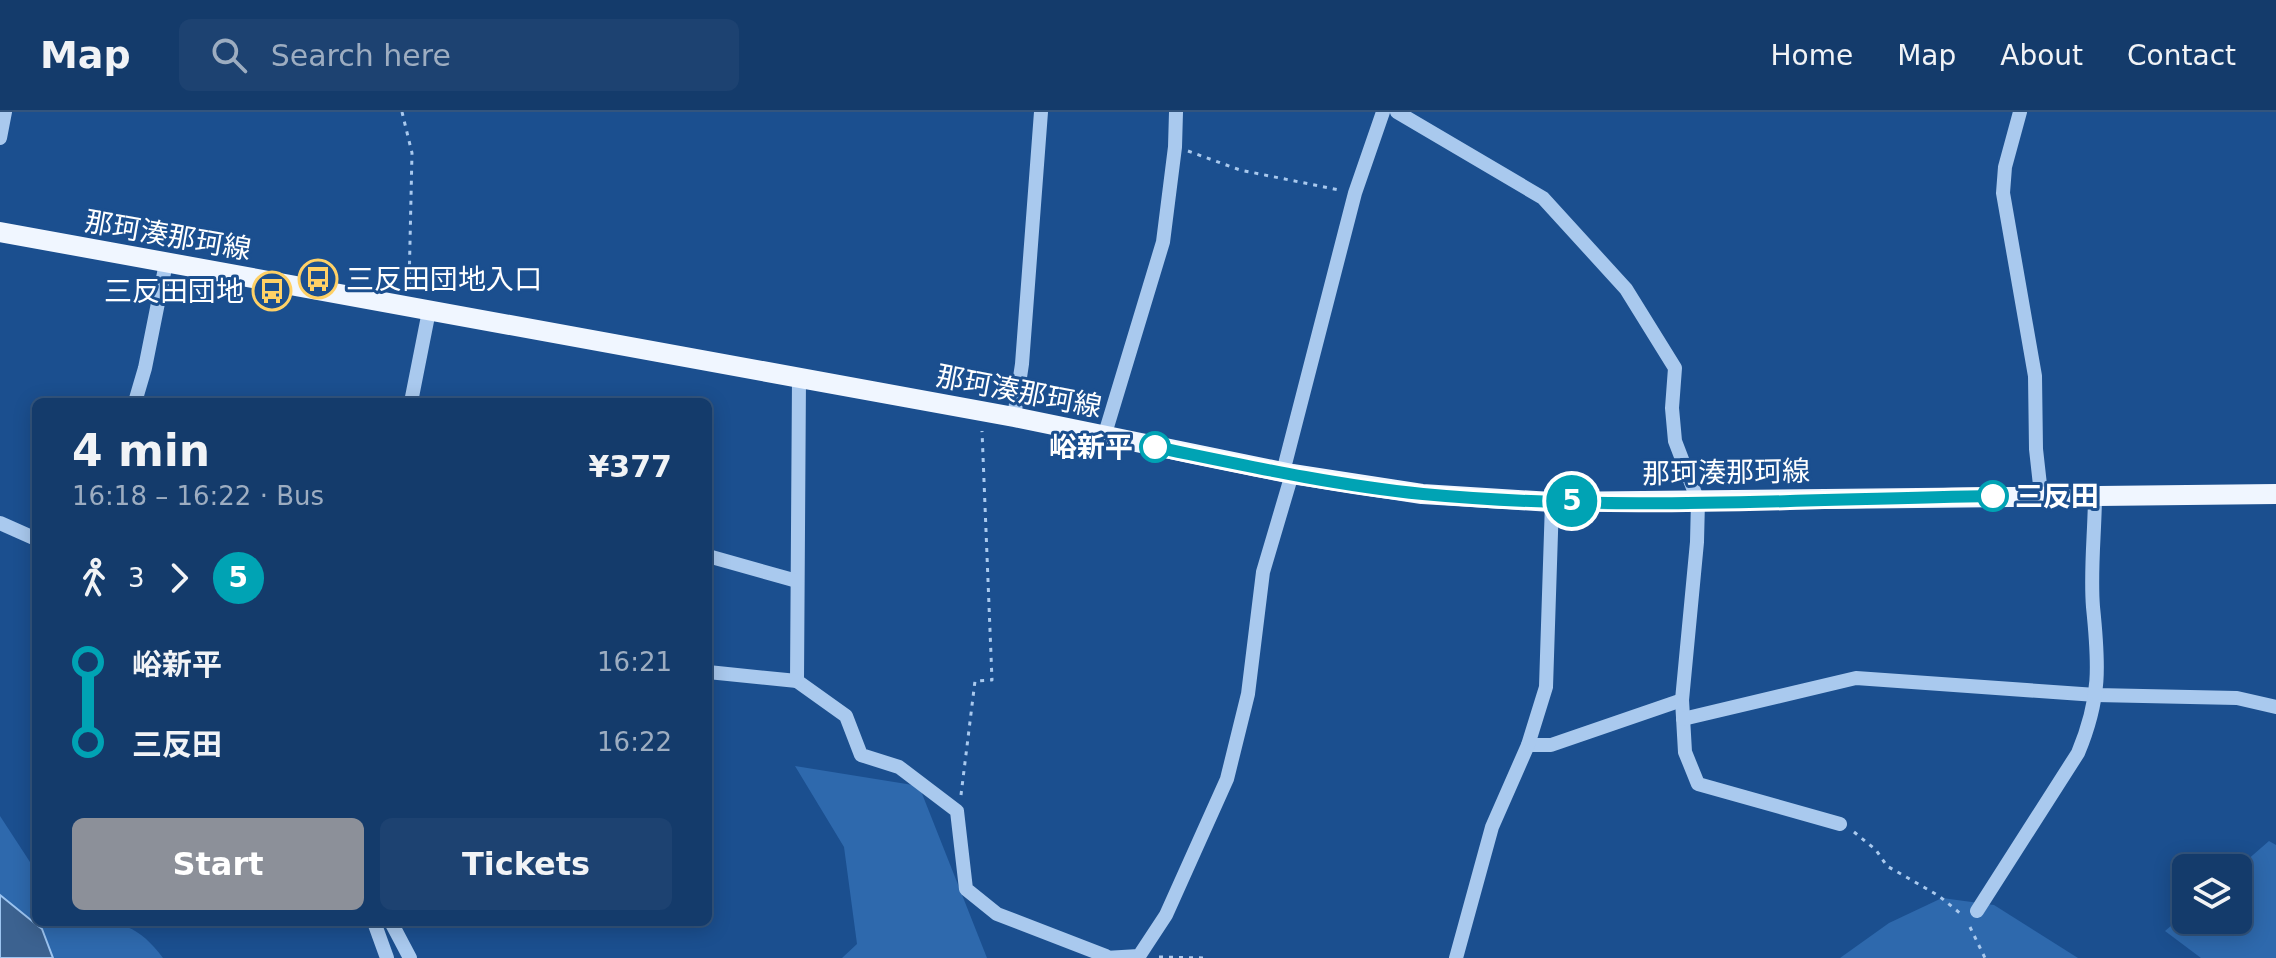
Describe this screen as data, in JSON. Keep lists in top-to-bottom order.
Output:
{
  "streets": {
    "main road": ["那珂湊那珂線"]
  },
  "places": {
    "bus stop": ["三反田団地入口", "三反田団地"],
    "other": ["峪新平", "三反田"]
  },
  "lines": ["bus line 5"],
  "page": {
    "header": "Map",
    "search": "Search here",
    "nav": [
      "Home",
      "Map",
      "About",
      "Contact"
    ],
    "on_map": "5",
    "heading": ["4 min", "16:18 – 16:22 · Bus", "¥377"],
    "legs": ["3", "5"],
    "list": [
      {
        "name": "峪新平",
        "value": "16:21"
      },
      {
        "name": "三反田",
        "value": "16:22"
      }
    ],
    "buttons": ["Start", "Tickets"]
  }
}
